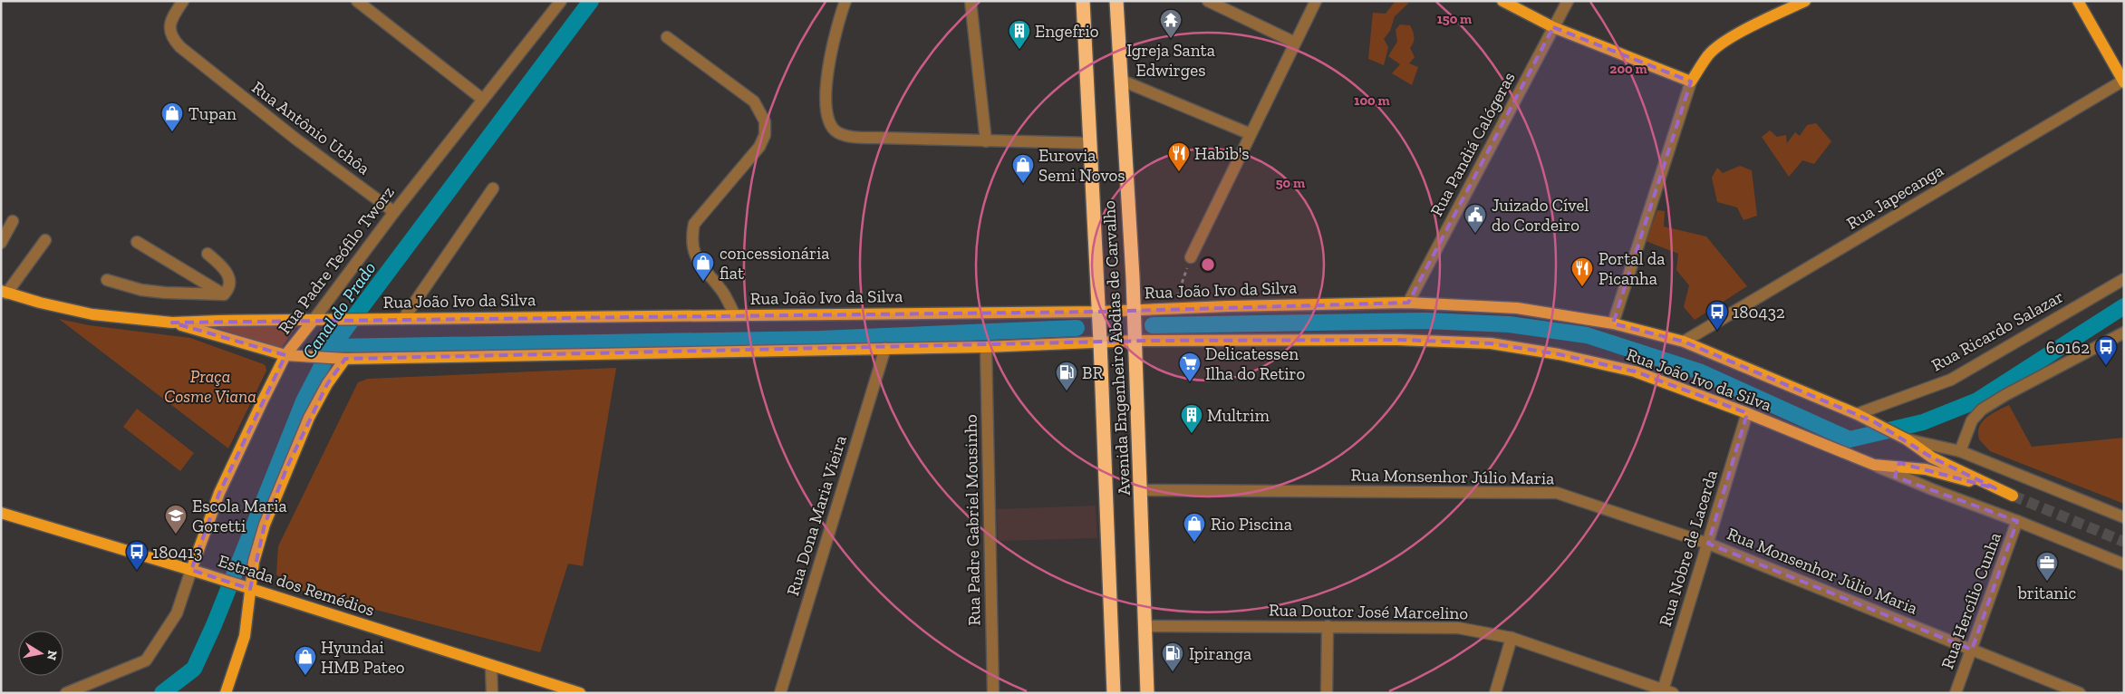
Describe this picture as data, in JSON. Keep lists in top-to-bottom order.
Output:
{
  "streets": {
    "highway": ["Avenida Engenheiro Abdias de Carvalho"],
    "main road": ["Rua Padre Teófilo Tworz", "Rua João Ivo da Silva", "Estrada dos Remédios"],
    "street": [
      "Rua Antônio Uchôa",
      "Rua Pandiá Calógeras",
      "Rua Japecanga",
      "Rua Ricardo Salazar",
      "Rua Monsenhor Júlio Maria",
      "Rua Dona Maria Vieira",
      "Rua Padre Gabriel Mousinho",
      "Rua Nobre de Lacerda",
      "Rua Hercílio Cunha",
      "Rua Doutor José Marcelino"
    ]
  },
  "crossings": [
    ["Rua Antônio Uchôa", "Rua Padre Teófilo Tworz"],
    ["Rua Pandiá Calógeras", "Rua João Ivo da Silva"],
    ["Rua Japecanga", "Rua João Ivo da Silva"],
    ["Rua Padre Teófilo Tworz", "Rua João Ivo da Silva"],
    ["Rua Padre Teófilo Tworz", "Estrada dos Remédios"],
    ["Rua João Ivo da Silva", "Rua Ricardo Salazar"],
    ["Rua João Ivo da Silva", "Avenida Engenheiro Abdias de Carvalho"],
    ["Rua João Ivo da Silva", "Rua Dona Maria Vieira"],
    ["Rua João Ivo da Silva", "Rua Padre Gabriel Mousinho"],
    ["Rua João Ivo da Silva", "Rua Nobre de Lacerda"],
    ["Rua João Ivo da Silva", "Rua Hercílio Cunha"],
    ["Avenida Engenheiro Abdias de Carvalho", "Rua Monsenhor Júlio Maria"],
    ["Avenida Engenheiro Abdias de Carvalho", "Rua Doutor José Marcelino"],
    ["Rua Monsenhor Júlio Maria", "Rua Nobre de Lacerda"],
    ["Rua Monsenhor Júlio Maria", "Rua Hercílio Cunha"],
    ["Rua Nobre de Lacerda", "Rua Doutor José Marcelino"]
  ],
  "water": ["Canal do Prado"],
  "parks": ["Praça Cosme Viana"],
  "places": {
    "temple": ["Igreja Santa Edwirges"],
    "building": ["Engefrio", "Multrim"],
    "shop": [
      "Tupan",
      "Eurovia Semi Novos",
      "concessionária fiat",
      "Rio Piscina",
      "Hyundai HMB Pateo"
    ],
    "restaurant": ["Habib's", "Portal da Picanha"],
    "public building": ["Juizado Cível do Cordeiro"],
    "bus stop": ["180432", "60162", "180413"],
    "supermarket": ["Delicatessen Ilha do Retiro"],
    "fuel station": ["BR", "Ipiranga"],
    "school or university": ["Escola Maria Goretti"],
    "office": ["britanic"]
  },
  "north": "right",
  "rings": [
    "150 m",
    "200 m",
    "100 m",
    "50 m"
  ]
}
